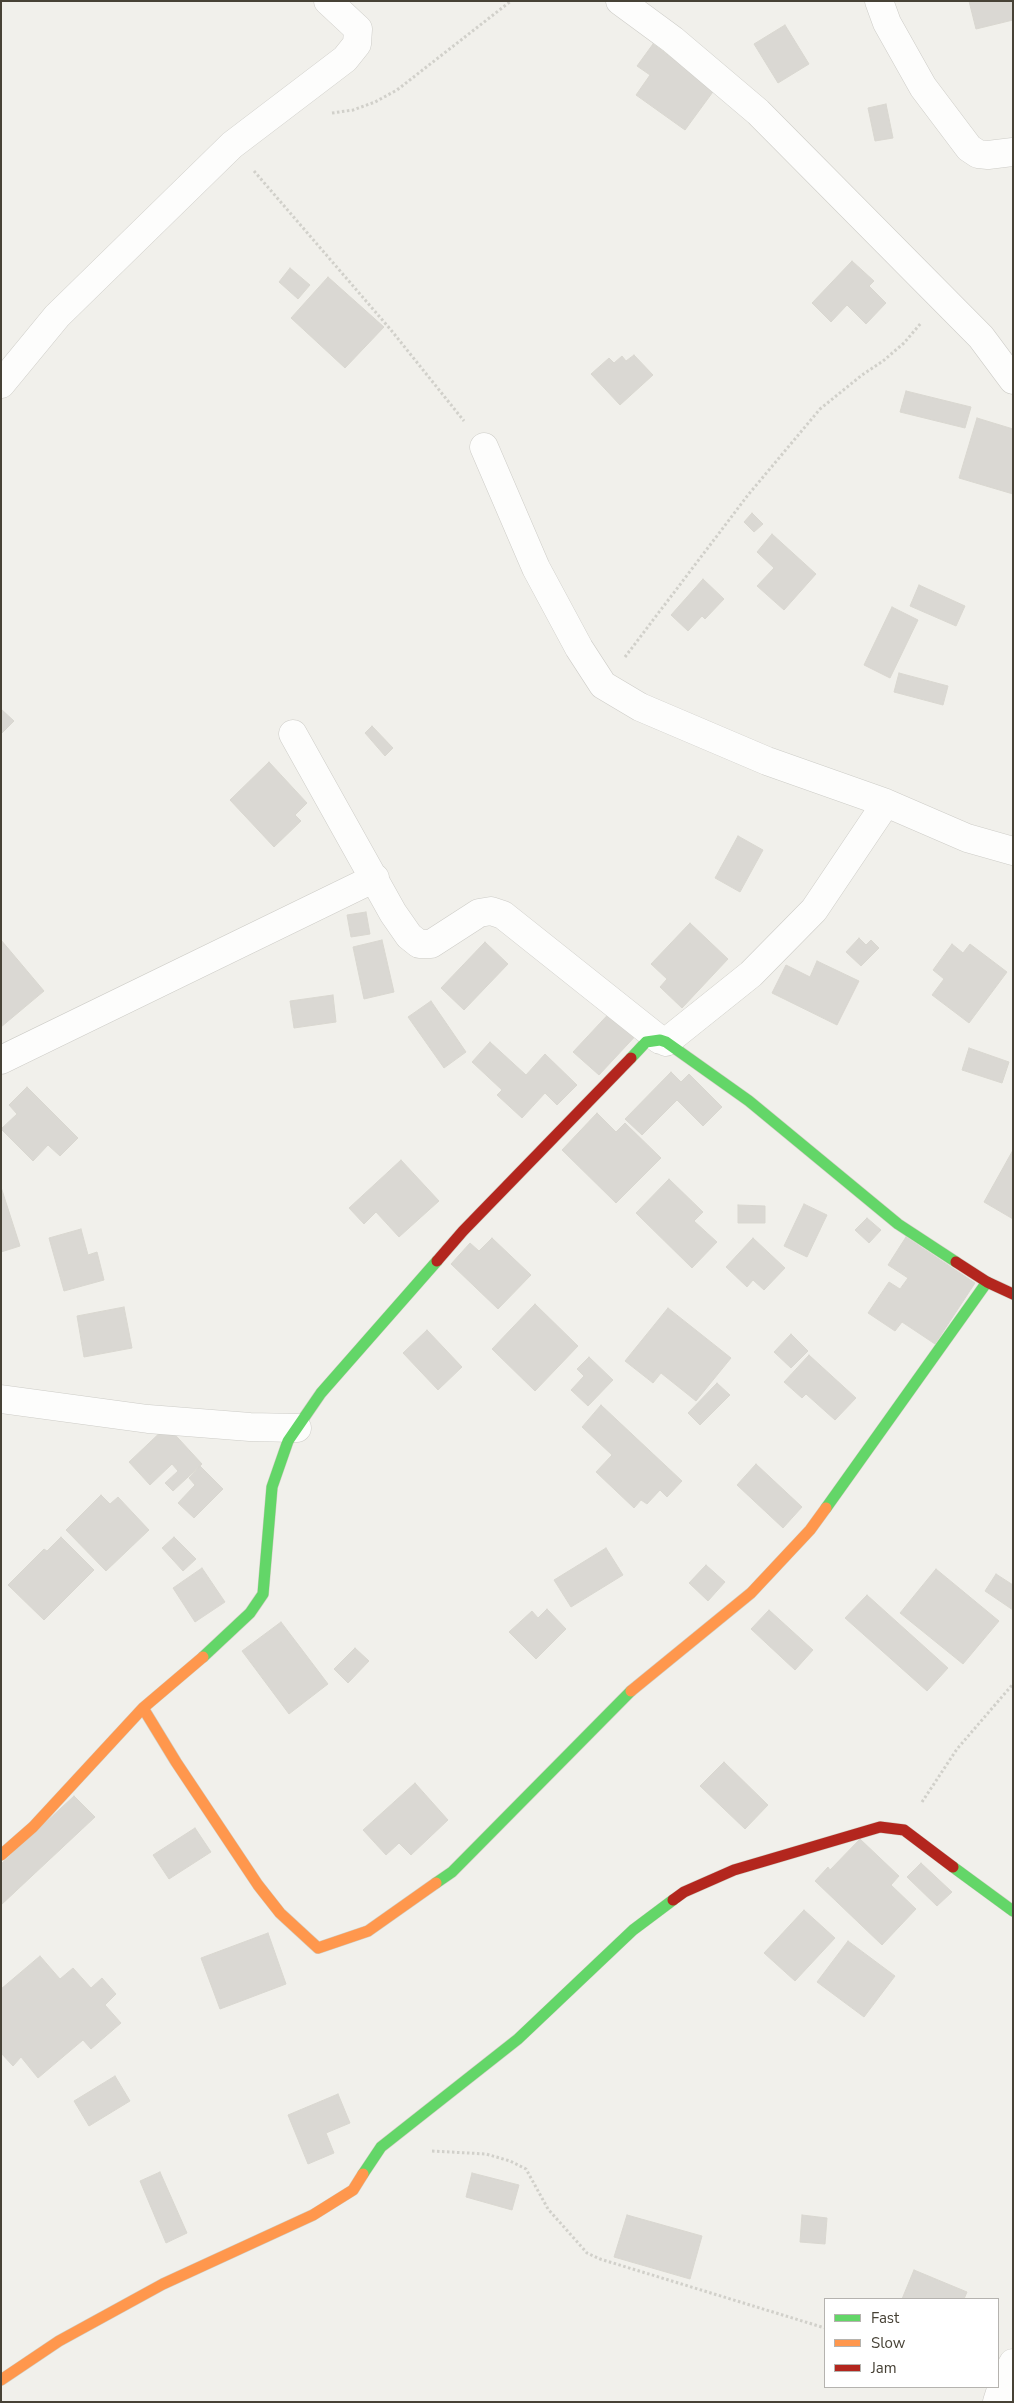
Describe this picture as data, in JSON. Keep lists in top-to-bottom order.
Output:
{
  "legend": ["Fast", "Slow", "Jam"]
}
